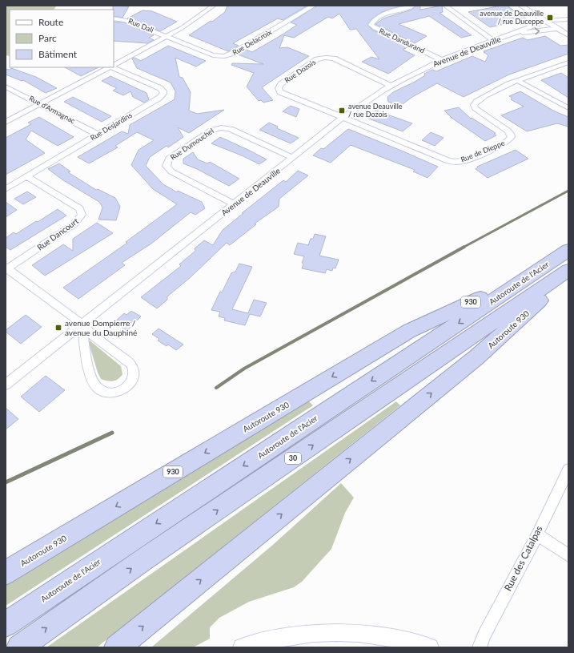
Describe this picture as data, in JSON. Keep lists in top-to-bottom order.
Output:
{
  "streets": {
    "highway": [
      "Autoroute de l'Acier",
      "930",
      "Autoroute 930",
      "30"
    ],
    "street": [
      "Rue Dali",
      "Rue Dandurand",
      "Rue Delacroix",
      "Avenue de Deauville",
      "Rue Dozois",
      "Rue d'Armagnac",
      "Rue Desjardins",
      "Rue Dumouchel",
      "Rue de Dieppe",
      "Rue Dancourt",
      "Rue des Catalpas"
    ]
  },
  "crossings": [
    ["Rue Dali", "Rue Delacroix"],
    ["Rue Dandurand", "Avenue de Deauville"],
    ["Avenue de Deauville", "Rue Dozois"],
    ["Avenue de Deauville", "Rue Dumouchel"],
    ["Avenue de Deauville", "Rue de Dieppe"],
    ["Rue Dozois", "Rue de Dieppe"],
    ["Rue d'Armagnac", "Rue Desjardins"],
    ["Rue Desjardins", "Rue Dancourt"],
    ["Autoroute de l'Acier", "Autoroute 930"]
  ],
  "places": {
    "transit": ["avenue de Deauville / rue Duceppe", "avenue Deauville / rue Dozois", "avenue Dompierre / avenue du Dauphiné"]
  },
  "legend": ["Route", "Parc", "Bâtiment"]
}
